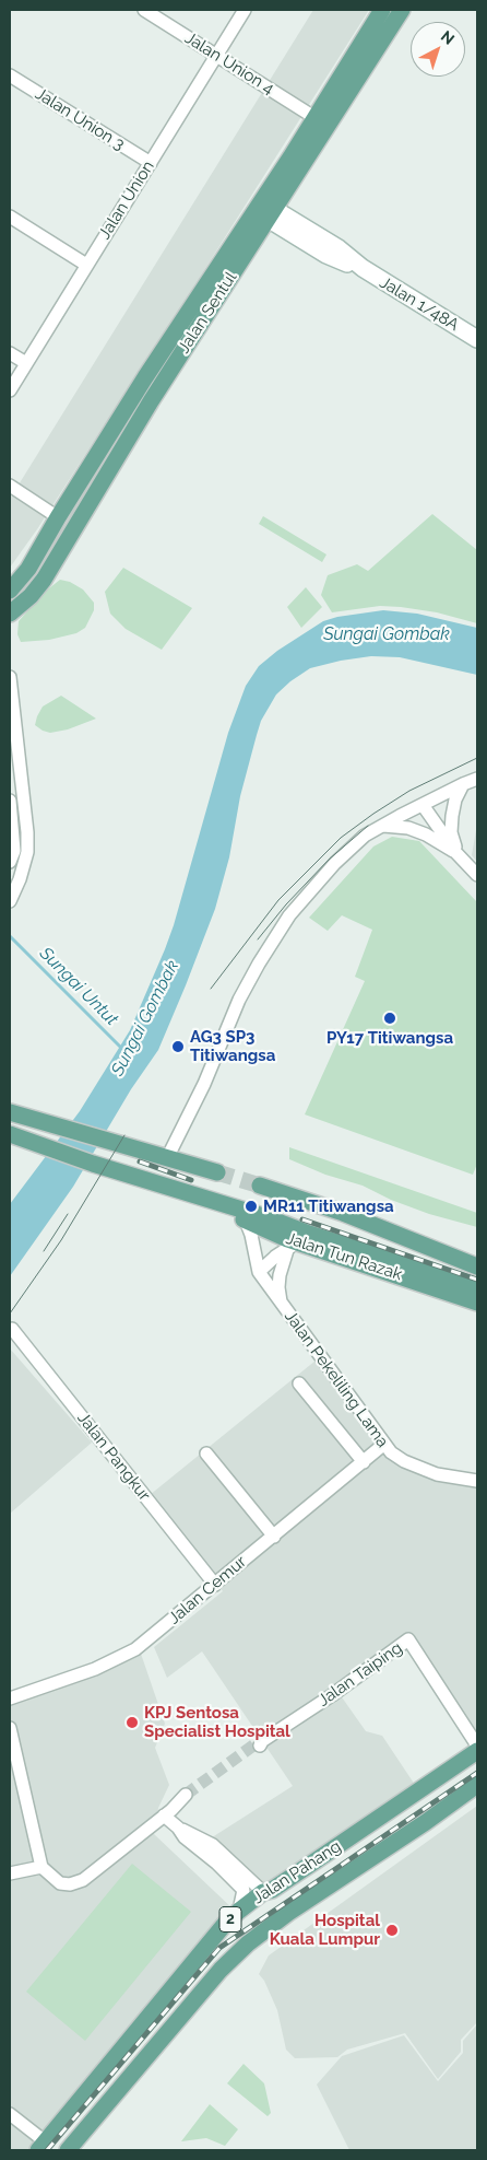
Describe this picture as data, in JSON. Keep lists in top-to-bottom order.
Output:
{
  "streets": {
    "main road": [
      "Jalan 1/48A",
      "Jalan Sentul",
      "Jalan Tun Razak",
      "Jalan Pahang",
      "2"
    ],
    "street": [
      "Jalan Union 4",
      "Jalan Union 3",
      "Jalan Union",
      "Jalan Pekeliling Lama",
      "Jalan Pangkur",
      "Jalan Cemur",
      "Jalan Taiping"
    ]
  },
  "crossings": [
    ["Jalan Union 4", "Jalan Union"],
    ["Jalan Union 4", "Jalan Sentul"],
    ["Jalan Union 3", "Jalan Union"],
    ["Jalan 1/48A", "Jalan Sentul"],
    ["Jalan Tun Razak", "Jalan Pekeliling Lama"],
    ["Jalan Pekeliling Lama", "Jalan Cemur"],
    ["Jalan Pangkur", "Jalan Cemur"]
  ],
  "water": ["Sungai Gombak", "Sungai Untut"],
  "places": [
    "PY17 Titiwangsa",
    "AG3 SP3 Titiwangsa",
    "MR11 Titiwangsa",
    "KPJ Sentosa Specialist Hospital",
    "Hospital Kuala Lumpur"
  ],
  "north": "top right"
}
